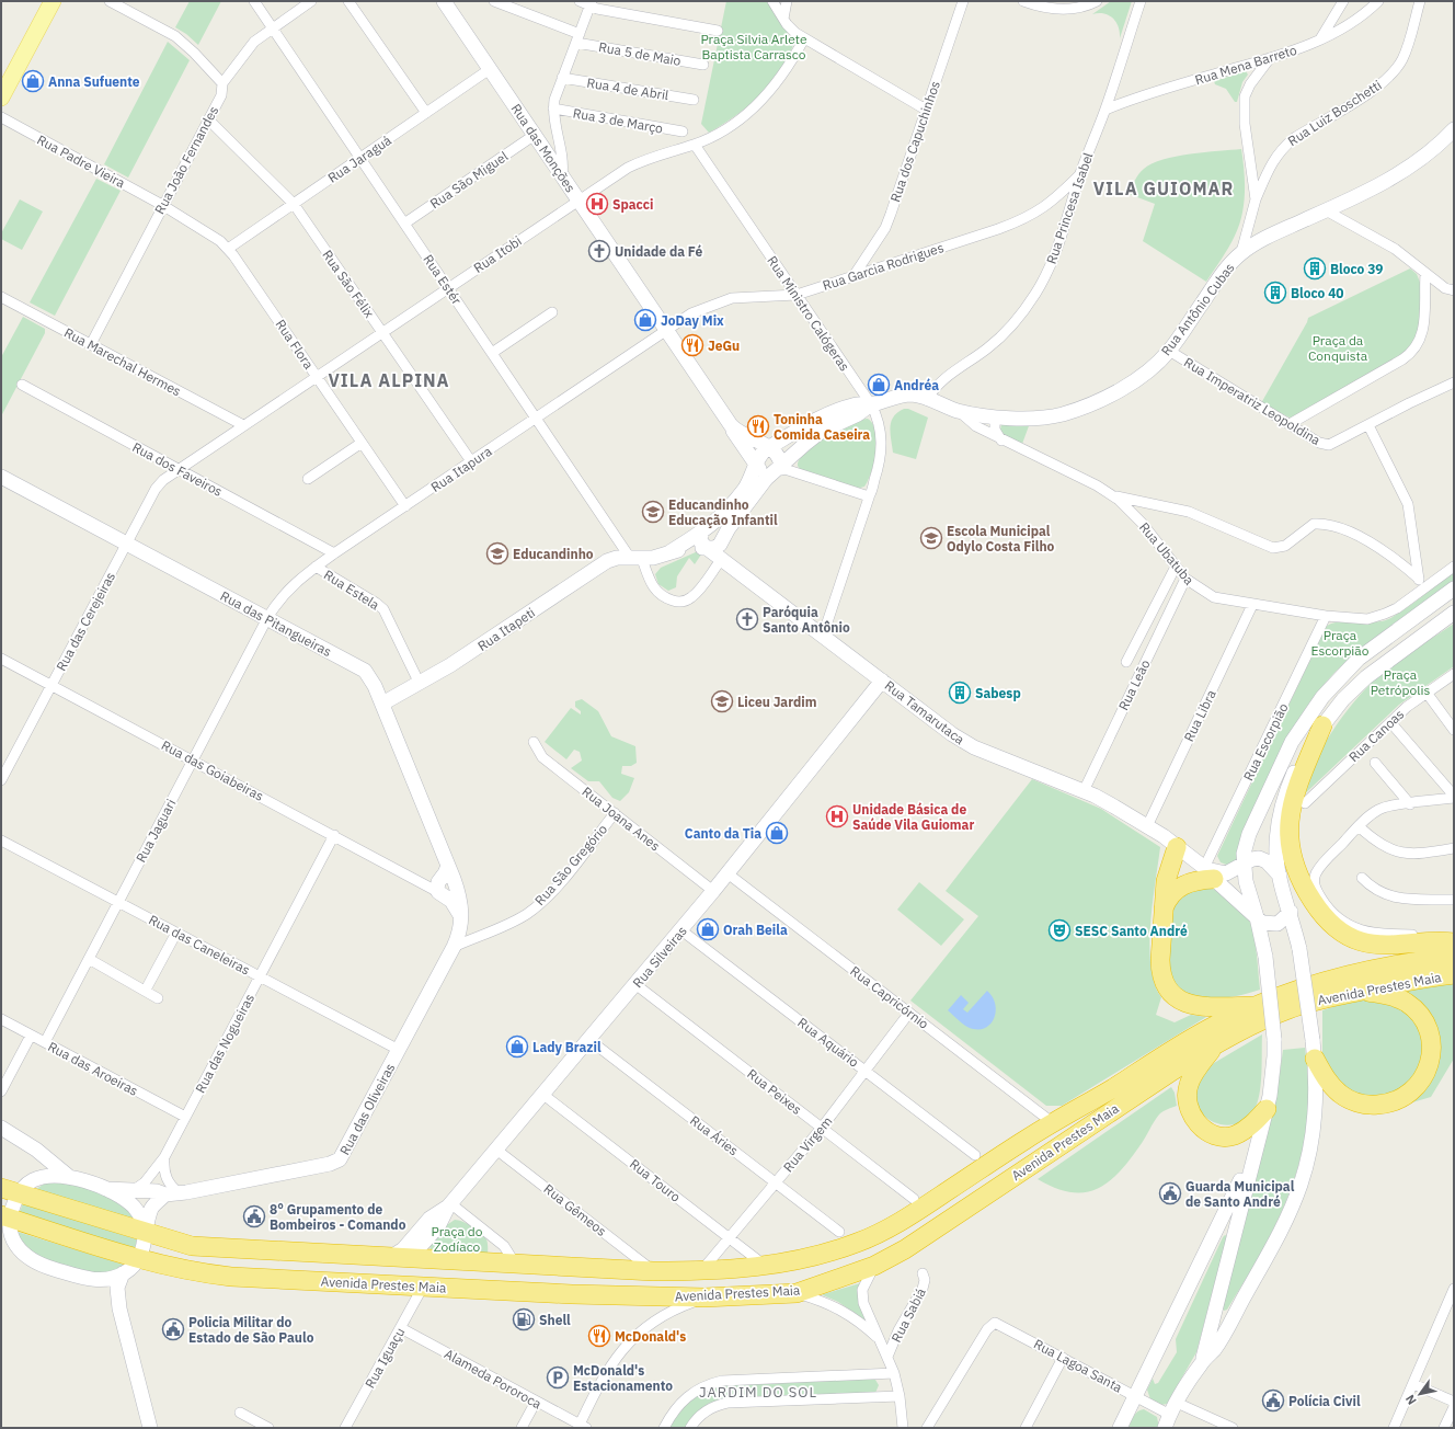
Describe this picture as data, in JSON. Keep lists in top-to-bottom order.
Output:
{
  "streets": {
    "highway": ["Avenida Prestes Maia"],
    "street": [
      "Rua 5 de Maio",
      "Rua Mena Barreto",
      "Rua 4 de Abril",
      "Rua Luiz Boschetti",
      "Rua 3 de Março",
      "Rua dos Capuchinhos",
      "Rua das Monções",
      "Rua Jaraguá",
      "Rua João Fernandes",
      "Rua Padre Vieira",
      "Rua São Miguel",
      "Rua Princesa Isabel",
      "Rua Itobi",
      "Rua Garcia Rodrigues",
      "Rua Estér",
      "Rua São Félix",
      "Rua Antônio Cubas",
      "Rua Ministro Calógeras",
      "Rua Flora",
      "Rua Marechal Hermes",
      "Rua Imperatriz Leopoldina",
      "Rua dos Faveiros",
      "Rua Itapura",
      "Rua Ubatuba",
      "Rua Estela",
      "Rua das Cerejeiras",
      "Rua das Pitangueiras",
      "Rua Itapeti",
      "Rua Leão",
      "Rua Tamarutaca",
      "Rua Libra",
      "Rua Canoas",
      "Rua Escorpião",
      "Rua das Goiabeiras",
      "Rua Joana Anes",
      "Rua Jaguari",
      "Rua São Gregório",
      "Rua das Caneleiras",
      "Rua Silveiras",
      "Rua Capricórnio",
      "Rua Aquário",
      "Rua das Nogueiras",
      "Rua das Aroeiras",
      "Rua Peixes",
      "Rua das Oliveiras",
      "Rua Áries",
      "Rua Virgem",
      "Rua Touro",
      "Rua Gêmeos",
      "Rua Sabiá",
      "Rua Iguaçu",
      "Rua Lagoa Santa",
      "Alameda Pororoca"
    ]
  },
  "crossings": [
    ["Rua Mena Barreto", "Rua Princesa Isabel"],
    ["Rua Luiz Boschetti", "Rua Antônio Cubas"],
    ["Rua dos Capuchinhos", "Rua Garcia Rodrigues"],
    ["Rua das Monções", "Rua Jaraguá"],
    ["Rua das Monções", "Rua São Miguel"],
    ["Rua das Monções", "Rua Itobi"],
    ["Rua das Monções", "Rua Garcia Rodrigues"],
    ["Rua das Monções", "Rua Antônio Cubas"],
    ["Rua das Monções", "Rua Itapura"],
    ["Rua Jaraguá", "Rua Estér"],
    ["Rua Jaraguá", "Rua São Félix"],
    ["Rua Jaraguá", "Rua Flora"],
    ["Rua João Fernandes", "Rua Padre Vieira"],
    ["Rua João Fernandes", "Rua Estér"],
    ["Rua João Fernandes", "Rua São Félix"],
    ["Rua João Fernandes", "Rua Flora"],
    ["Rua João Fernandes", "Rua Marechal Hermes"],
    ["Rua Padre Vieira", "Rua Flora"],
    ["Rua São Miguel", "Rua Estér"],
    ["Rua Princesa Isabel", "Rua Garcia Rodrigues"],
    ["Rua Princesa Isabel", "Rua Antônio Cubas"],
    ["Rua Itobi", "Rua Estér"],
    ["Rua Itobi", "Rua São Félix"],
    ["Rua Itobi", "Rua Ministro Calógeras"],
    ["Rua Itobi", "Rua Flora"],
    ["Rua Itobi", "Rua Marechal Hermes"],
    ["Rua Itobi", "Rua dos Faveiros"],
    ["Rua Itobi", "Rua das Cerejeiras"],
    ["Rua Garcia Rodrigues", "Rua Ministro Calógeras"],
    ["Rua Garcia Rodrigues", "Rua Itapura"],
    ["Rua Estér", "Rua Itapura"],
    ["Rua Estér", "Rua Itapeti"],
    ["Rua Estér", "Rua Tamarutaca"],
    ["Rua São Félix", "Rua Itapura"],
    ["Rua Antônio Cubas", "Rua Ministro Calógeras"],
    ["Rua Antônio Cubas", "Rua Imperatriz Leopoldina"],
    ["Rua Antônio Cubas", "Rua Ubatuba"],
    ["Rua Antônio Cubas", "Rua Tamarutaca"],
    ["Rua Ministro Calógeras", "Rua Tamarutaca"],
    ["Rua Flora", "Rua Itapura"],
    ["Rua dos Faveiros", "Rua Itapura"],
    ["Rua dos Faveiros", "Rua das Cerejeiras"],
    ["Rua Itapura", "Rua Estela"],
    ["Rua Itapura", "Rua das Pitangueiras"],
    ["Rua Itapura", "Rua Jaguari"],
    ["Rua Ubatuba", "Rua Leão"],
    ["Rua Ubatuba", "Rua Libra"],
    ["Rua Ubatuba", "Rua Escorpião"],
    ["Rua Estela", "Rua Itapeti"],
    ["Rua das Cerejeiras", "Rua das Pitangueiras"],
    ["Rua das Cerejeiras", "Rua das Goiabeiras"],
    ["Rua das Pitangueiras", "Rua Itapeti"],
    ["Rua das Pitangueiras", "Rua das Goiabeiras"],
    ["Rua das Pitangueiras", "Rua Jaguari"],
    ["Rua das Pitangueiras", "Rua São Gregório"],
    ["Rua das Pitangueiras", "Rua das Oliveiras"],
    ["Rua Leão", "Rua Tamarutaca"],
    ["Rua Tamarutaca", "Rua Libra"],
    ["Rua Tamarutaca", "Rua Escorpião"],
    ["Rua Tamarutaca", "Rua Silveiras"],
    ["Rua das Goiabeiras", "Rua Jaguari"],
    ["Rua das Goiabeiras", "Rua das Nogueiras"],
    ["Rua Joana Anes", "Rua São Gregório"],
    ["Rua Joana Anes", "Rua Silveiras"],
    ["Rua Jaguari", "Rua das Caneleiras"],
    ["Rua Jaguari", "Rua das Aroeiras"],
    ["Rua São Gregório", "Rua das Oliveiras"],
    ["Rua das Caneleiras", "Rua das Nogueiras"],
    ["Rua das Caneleiras", "Rua das Oliveiras"],
    ["Rua Silveiras", "Avenida Prestes Maia"],
    ["Rua Silveiras", "Rua Capricórnio"],
    ["Rua Silveiras", "Rua Aquário"],
    ["Rua Silveiras", "Rua Peixes"],
    ["Rua Silveiras", "Rua Áries"],
    ["Rua Silveiras", "Rua Touro"],
    ["Rua Silveiras", "Rua Gêmeos"],
    ["Avenida Prestes Maia", "Rua Capricórnio"],
    ["Avenida Prestes Maia", "Rua Virgem"],
    ["Avenida Prestes Maia", "Rua Touro"],
    ["Avenida Prestes Maia", "Rua Gêmeos"],
    ["Avenida Prestes Maia", "Rua Iguaçu"],
    ["Rua Capricórnio", "Rua Virgem"],
    ["Rua Aquário", "Rua Virgem"],
    ["Rua das Nogueiras", "Rua das Aroeiras"],
    ["Rua das Nogueiras", "Rua das Oliveiras"],
    ["Rua Peixes", "Rua Virgem"],
    ["Rua Áries", "Rua Virgem"],
    ["Rua Virgem", "Rua Touro"],
    ["Rua Iguaçu", "Alameda Pororoca"]
  ],
  "districts": ["VILA GUIOMAR", "VILA ALPINA", "JARDIM DO SOL"],
  "parks": [
    "Praça Silvia Arlete Baptista Carrasco",
    "Praça da Conquista",
    "Praça Escorpião",
    "Praça Petrópolis",
    "Praça do Zodíaco"
  ],
  "places": {
    "shop": [
      "Anna Sufuente",
      "JoDay Mix",
      "Andréa",
      "Canto da Tia",
      "Orah Beila",
      "Lady Brazil"
    ],
    "hospital": ["Spacci", "Unidade Básica de Saúde Vila Guiomar"],
    "church": ["Unidade da Fé", "Paróquia Santo Antônio"],
    "building": ["Bloco 39", "Bloco 40", "Sabesp"],
    "restaurant": ["JeGu", "Toninha Comida Caseira", "McDonald's"],
    "school or university": [
      "Educandinho Educação Infantil",
      "Escola Municipal Odylo Costa Filho",
      "Educandinho",
      "Liceu Jardim"
    ],
    "theatre": ["SESC Santo André"],
    "public building": [
      "Guarda Municipal de Santo André",
      "8° Grupamento de Bombeiros - Comando",
      "Policia Militar do Estado de São Paulo",
      "Polícia Civil"
    ],
    "fuel station": ["Shell"],
    "parking": ["McDonald's Estacionamento"]
  },
  "north": "bottom left"
}
